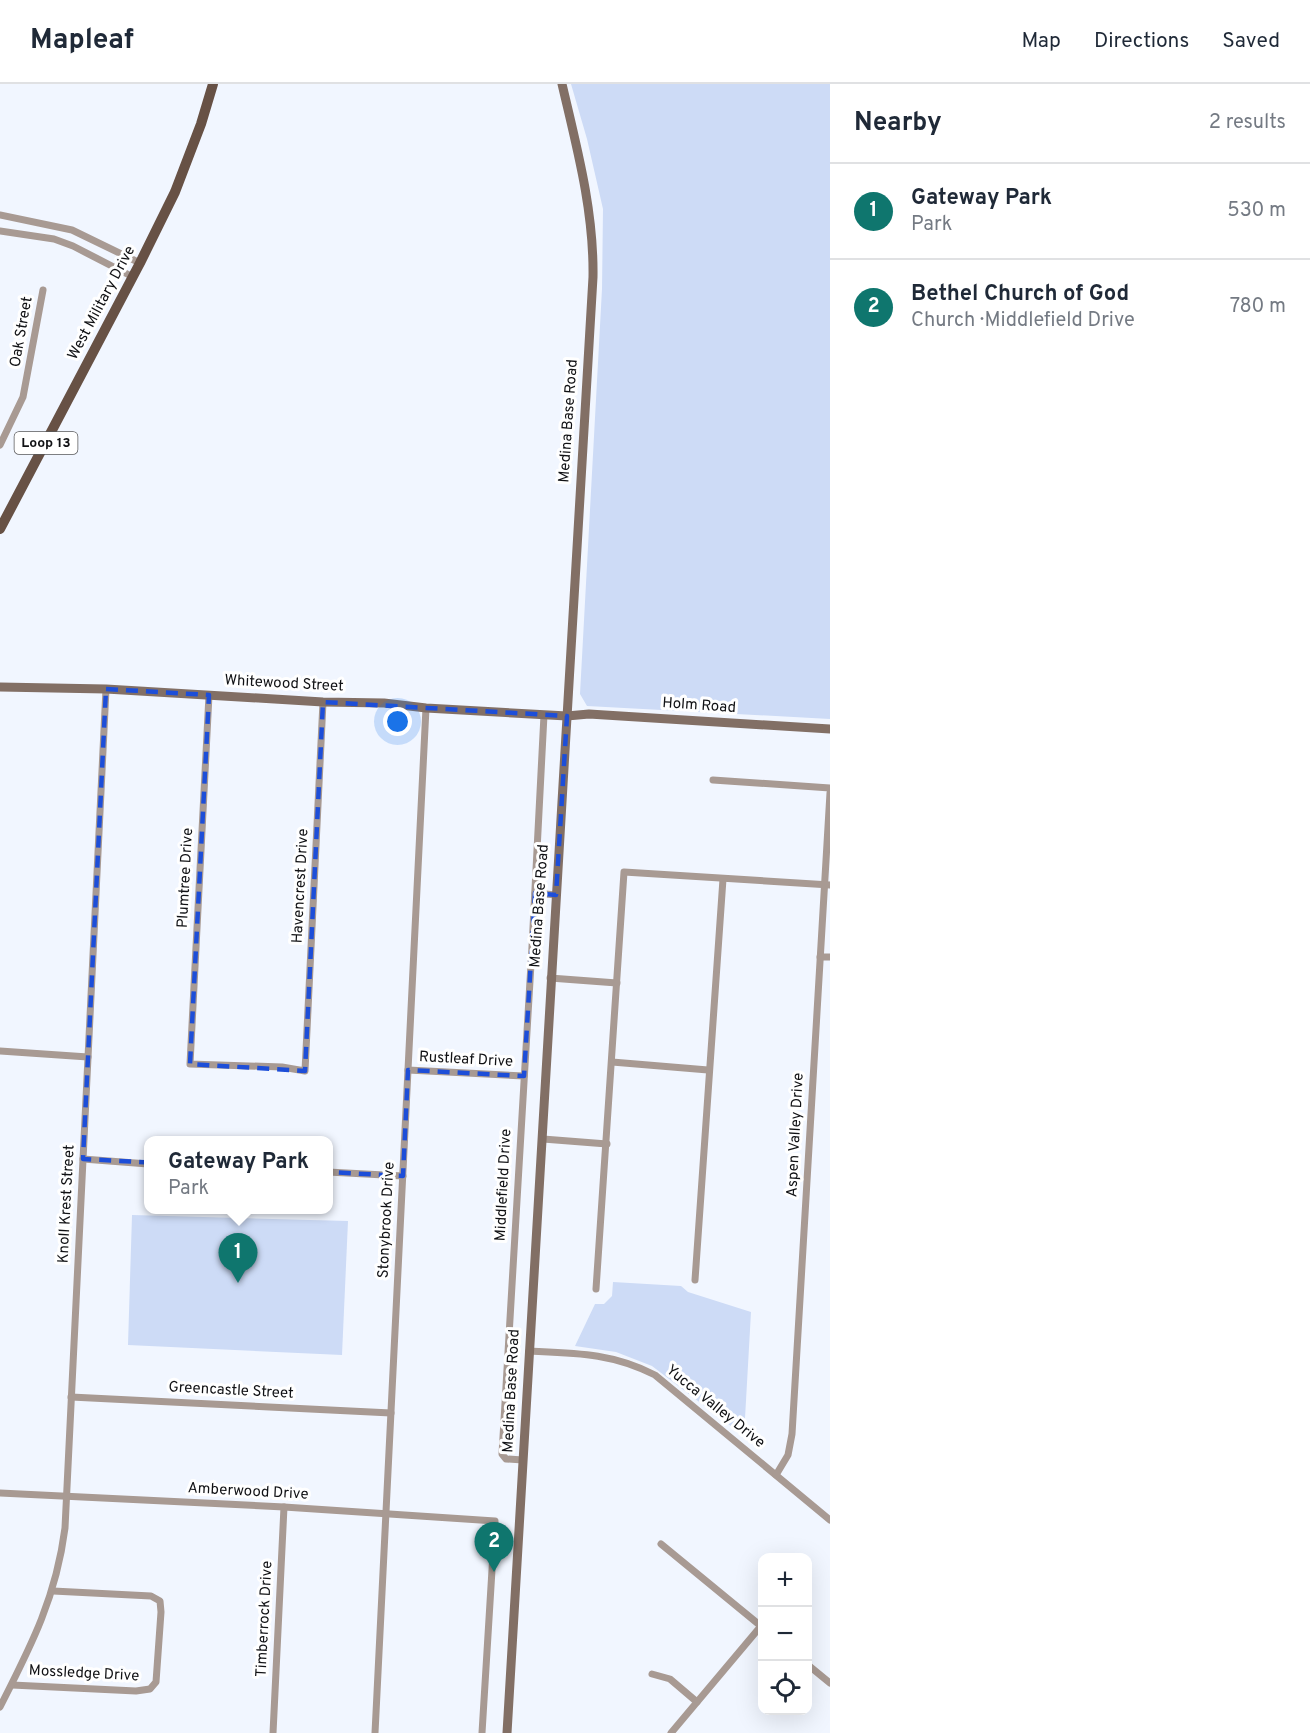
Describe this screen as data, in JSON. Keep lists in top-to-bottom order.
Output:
{
  "streets": {
    "main road": ["West Military Drive", "Loop 13"],
    "street": [
      "Oak Street",
      "Medina Base Road",
      "Whitewood Street",
      "Holm Road",
      "Plumtree Drive",
      "Havencrest Drive",
      "Rustleaf Drive",
      "Aspen Valley Drive",
      "Middlefield Drive",
      "Knoll Krest Street",
      "Stonybrook Drive",
      "Greencastle Street",
      "Yucca Valley Drive",
      "Amberwood Drive",
      "Timberrock Drive",
      "Mossledge Drive"
    ]
  },
  "crossings": [
    ["Medina Base Road", "Whitewood Street"],
    ["Medina Base Road", "Holm Road"],
    ["Medina Base Road", "Middlefield Drive"],
    ["Medina Base Road", "Yucca Valley Drive"],
    ["Whitewood Street", "Holm Road"],
    ["Whitewood Street", "Plumtree Drive"],
    ["Whitewood Street", "Havencrest Drive"],
    ["Whitewood Street", "Middlefield Drive"],
    ["Whitewood Street", "Knoll Krest Street"],
    ["Whitewood Street", "Stonybrook Drive"],
    ["Plumtree Drive", "Havencrest Drive"],
    ["Rustleaf Drive", "Middlefield Drive"],
    ["Rustleaf Drive", "Stonybrook Drive"],
    ["Aspen Valley Drive", "Yucca Valley Drive"],
    ["Knoll Krest Street", "Greencastle Street"],
    ["Knoll Krest Street", "Amberwood Drive"],
    ["Knoll Krest Street", "Mossledge Drive"],
    ["Stonybrook Drive", "Greencastle Street"],
    ["Stonybrook Drive", "Amberwood Drive"],
    ["Amberwood Drive", "Timberrock Drive"]
  ],
  "page": {
    "header": "Mapleaf",
    "nav": ["Map", "Directions", "Saved"],
    "heading": ["Nearby", "2 results"],
    "list": [
      {
        "mark": "1",
        "name": "Gateway Park",
        "note": "Park",
        "value": "530 m"
      },
      {
        "mark": "2",
        "name": "Bethel Church of God",
        "note": "Church · Middlefield Drive",
        "value": "780 m"
      }
    ],
    "popup": ["Gateway Park", "Park"],
    "pins": ["1", "2"],
    "map_buttons": ["+", "−"]
  }
}
